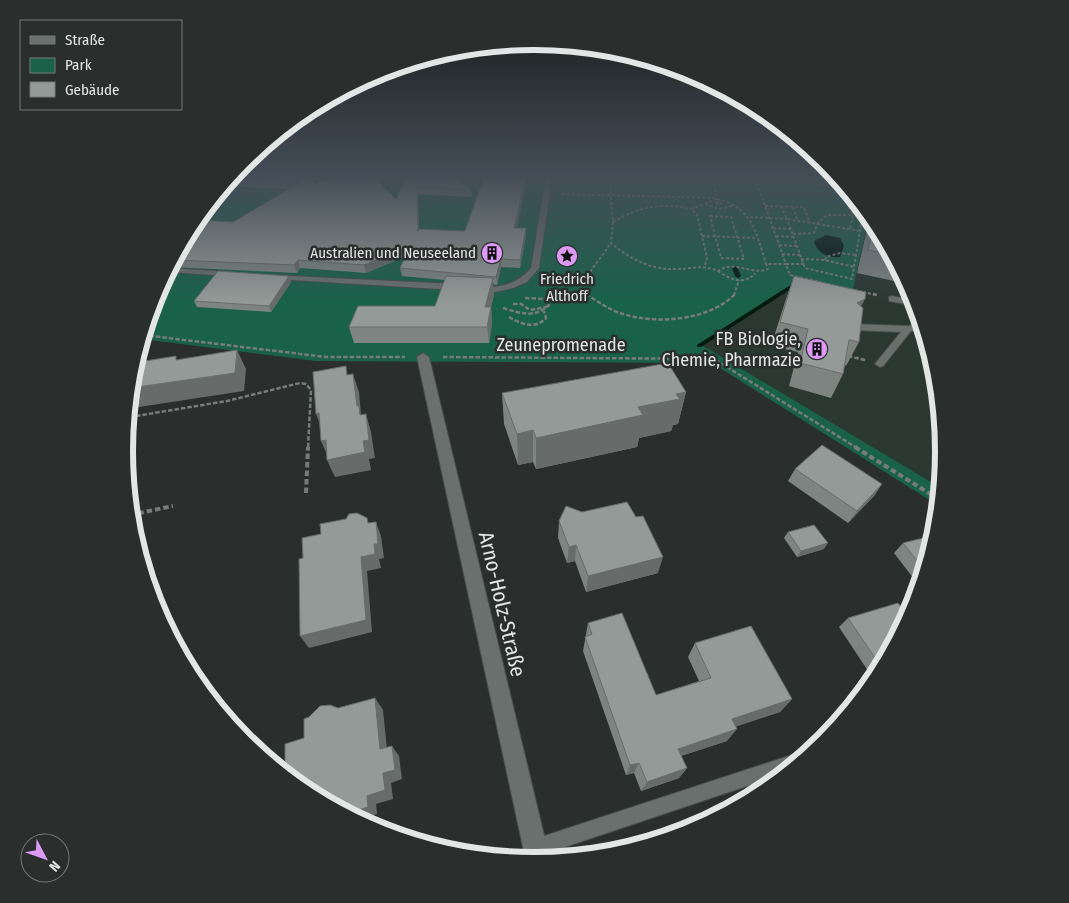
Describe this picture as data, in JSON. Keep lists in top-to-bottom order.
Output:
{
  "streets": {
    "street": ["Arno-Holz-Straße"],
    "path": ["Zeunepromenade"]
  },
  "crossings": [
    ["Zeunepromenade", "Arno-Holz-Straße"]
  ],
  "places": {
    "building": ["Australien und Neuseeland", "FB Biologie, Chemie, Pharmazie"],
    "place": ["Friedrich Althoff"]
  },
  "legend": ["Straße", "Park", "Gebäude"],
  "north": "bottom right"
}
